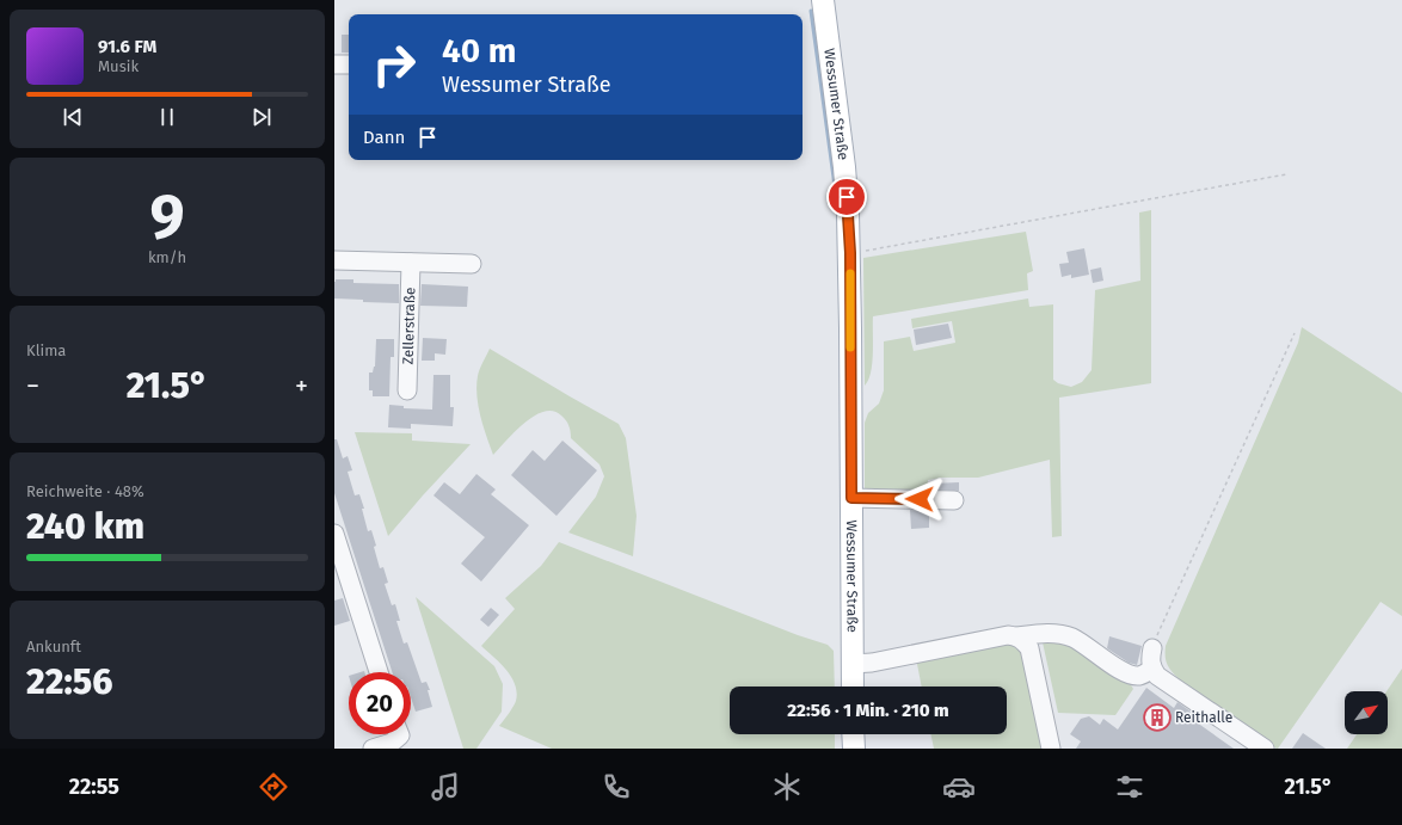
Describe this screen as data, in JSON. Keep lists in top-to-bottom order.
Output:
{
  "streets": {
    "main road": ["Wessumer Straße"],
    "street": ["Zellerstraße"]
  },
  "places": {
    "building": ["Reithalle"]
  },
  "north": "top right",
  "page": {
    "turn": ["40 m", "Wessumer Straße"],
    "song": ["91.6 FM", "Musik"],
    "then": "Dann",
    "tile": [
      ["9", "km/h"],
      "Klima",
      ["Reichweite · 48%", "240 km"],
      ["Ankunft", "22:56"]
    ],
    "heat": ["−", "21.5°", "+"],
    "limit": "20",
    "trip": "22:56 · 1 Min. · 210 m",
    "tabs": ["22:55", "21.5°"]
  }
}
